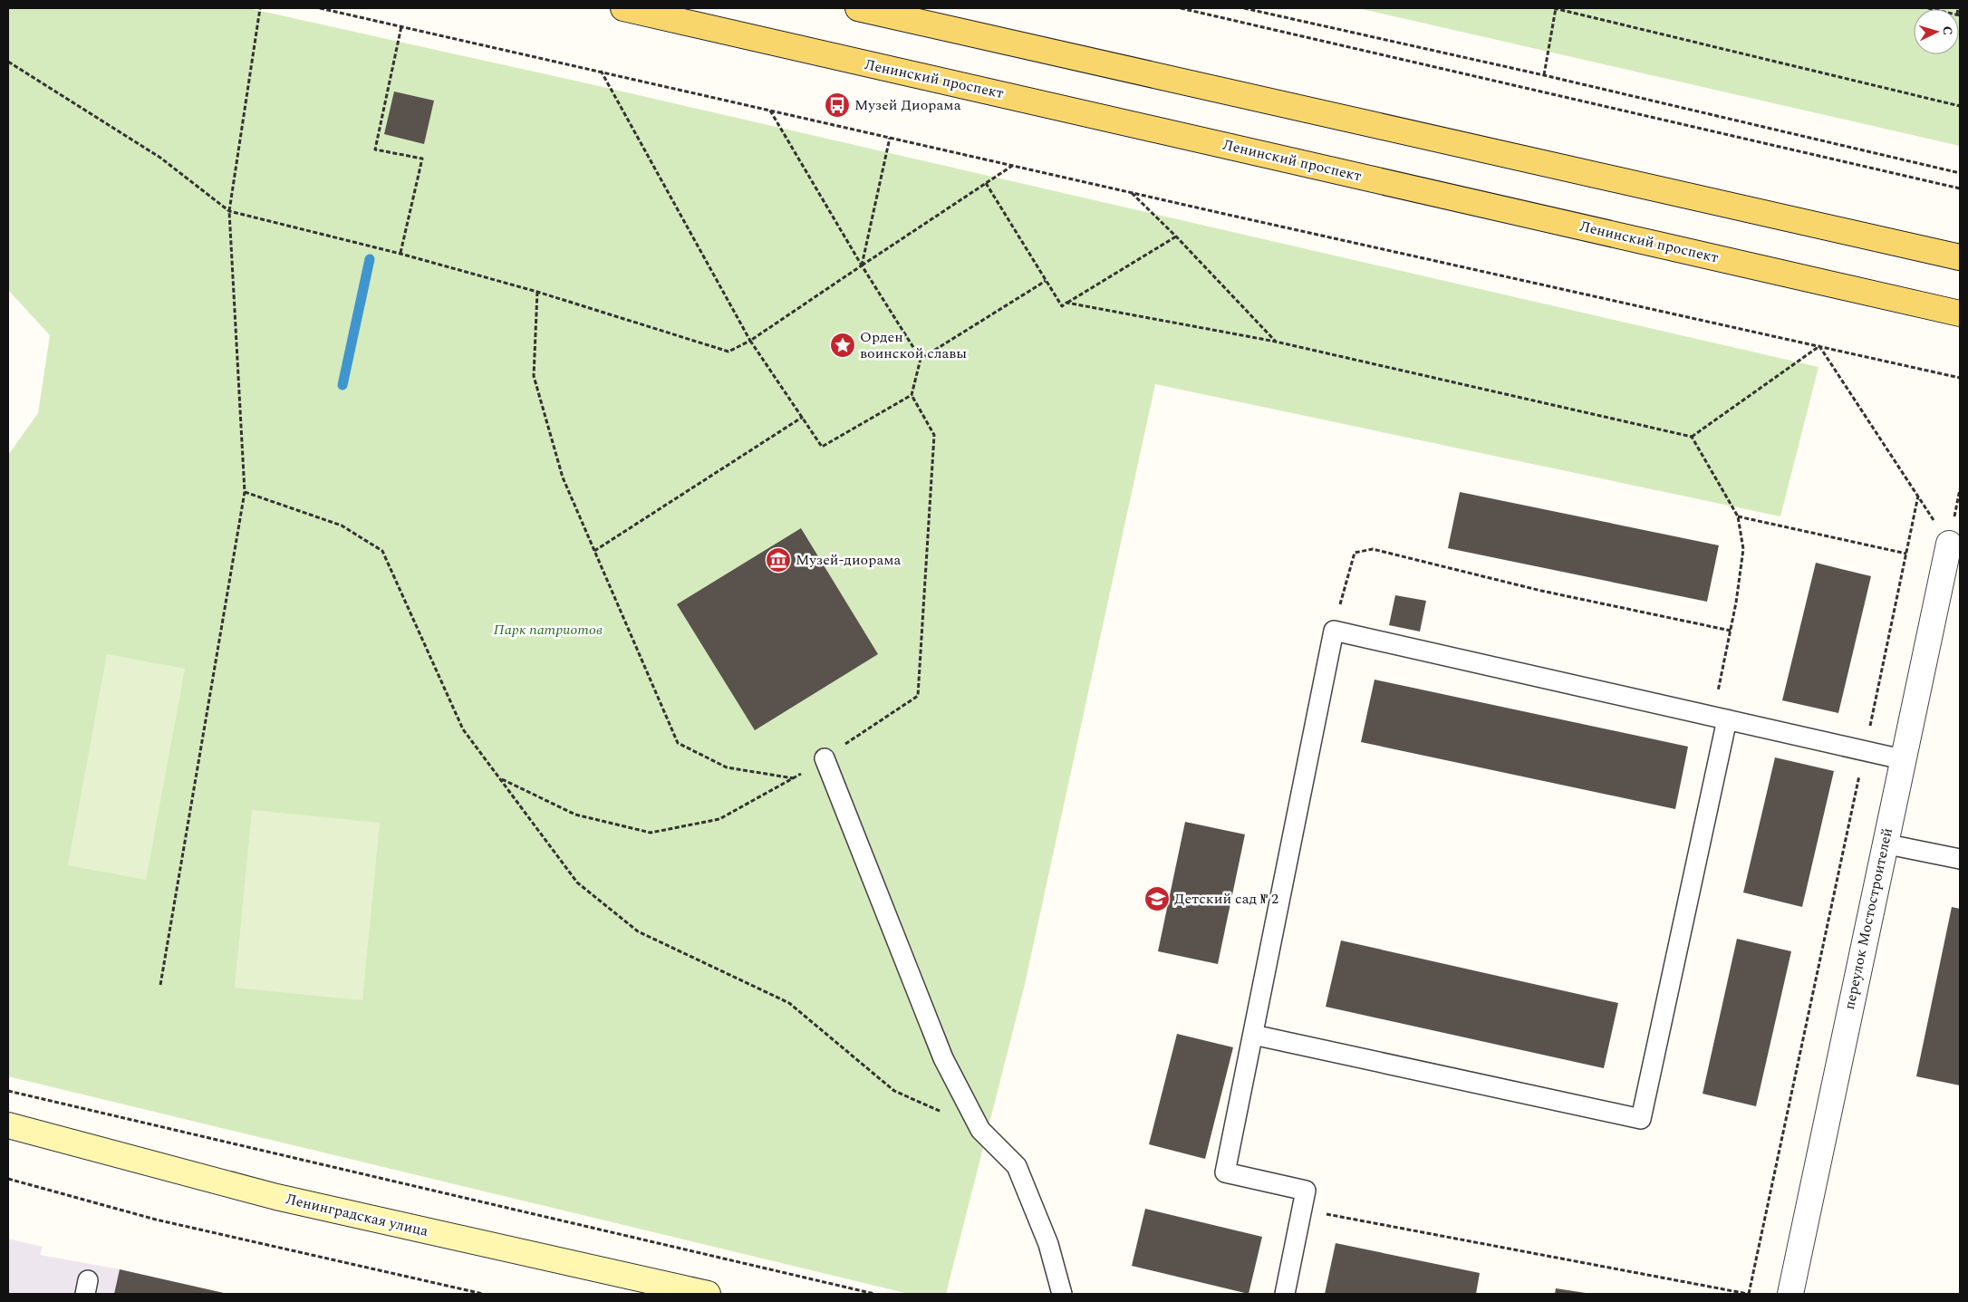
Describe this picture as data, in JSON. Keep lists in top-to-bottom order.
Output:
{
  "streets": {
    "main road": ["Ленинский проспект", "Ленинградская улица"],
    "street": ["переулок Мостостроителей"]
  },
  "parks": ["Парк патриотов"],
  "places": {
    "bus stop": ["Музей Диорама"],
    "place": ["Орден воинской славы"],
    "museum": ["Музей-диорама"],
    "school or university": ["Детский сад № 2"]
  },
  "north": "right"
}
